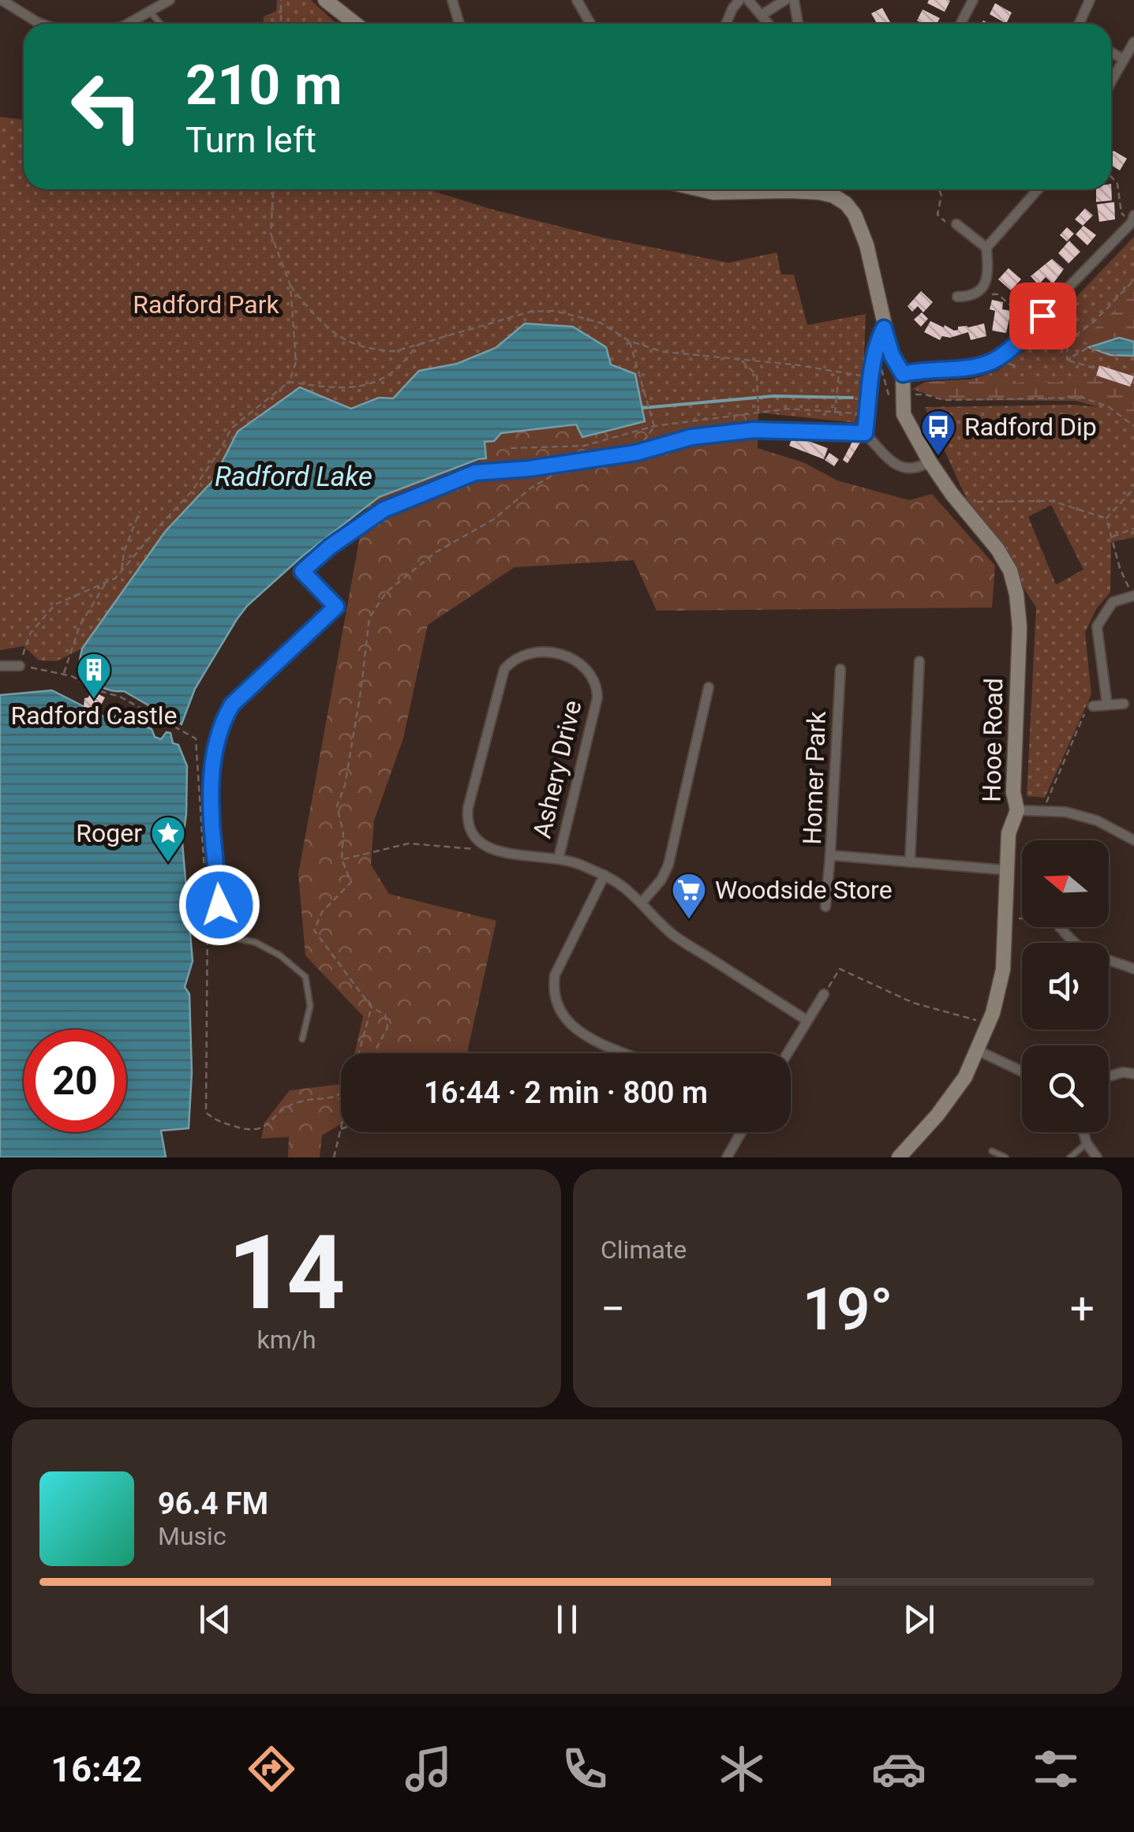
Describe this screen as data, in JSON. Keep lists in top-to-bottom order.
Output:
{
  "streets": {
    "street": ["Hooe Road", "Ashery Drive", "Homer Park"]
  },
  "crossings": [
    ["Hooe Road", "Homer Park"]
  ],
  "water": ["Radford Lake"],
  "parks": ["Radford Park"],
  "places": {
    "bus stop": ["Radford Dip"],
    "building": ["Radford Castle"],
    "place": ["Roger"],
    "supermarket": ["Woodside Store"]
  },
  "north": "left",
  "page": {
    "turn": ["210 m", "Turn left"],
    "limit": "20",
    "trip": "16:44 · 2 min · 800 m",
    "tile": [
      ["14", "km/h"],
      "Climate"
    ],
    "heat": ["−", "19°", "+"],
    "song": ["96.4 FM", "Music"],
    "tabs": "16:42"
  }
}
